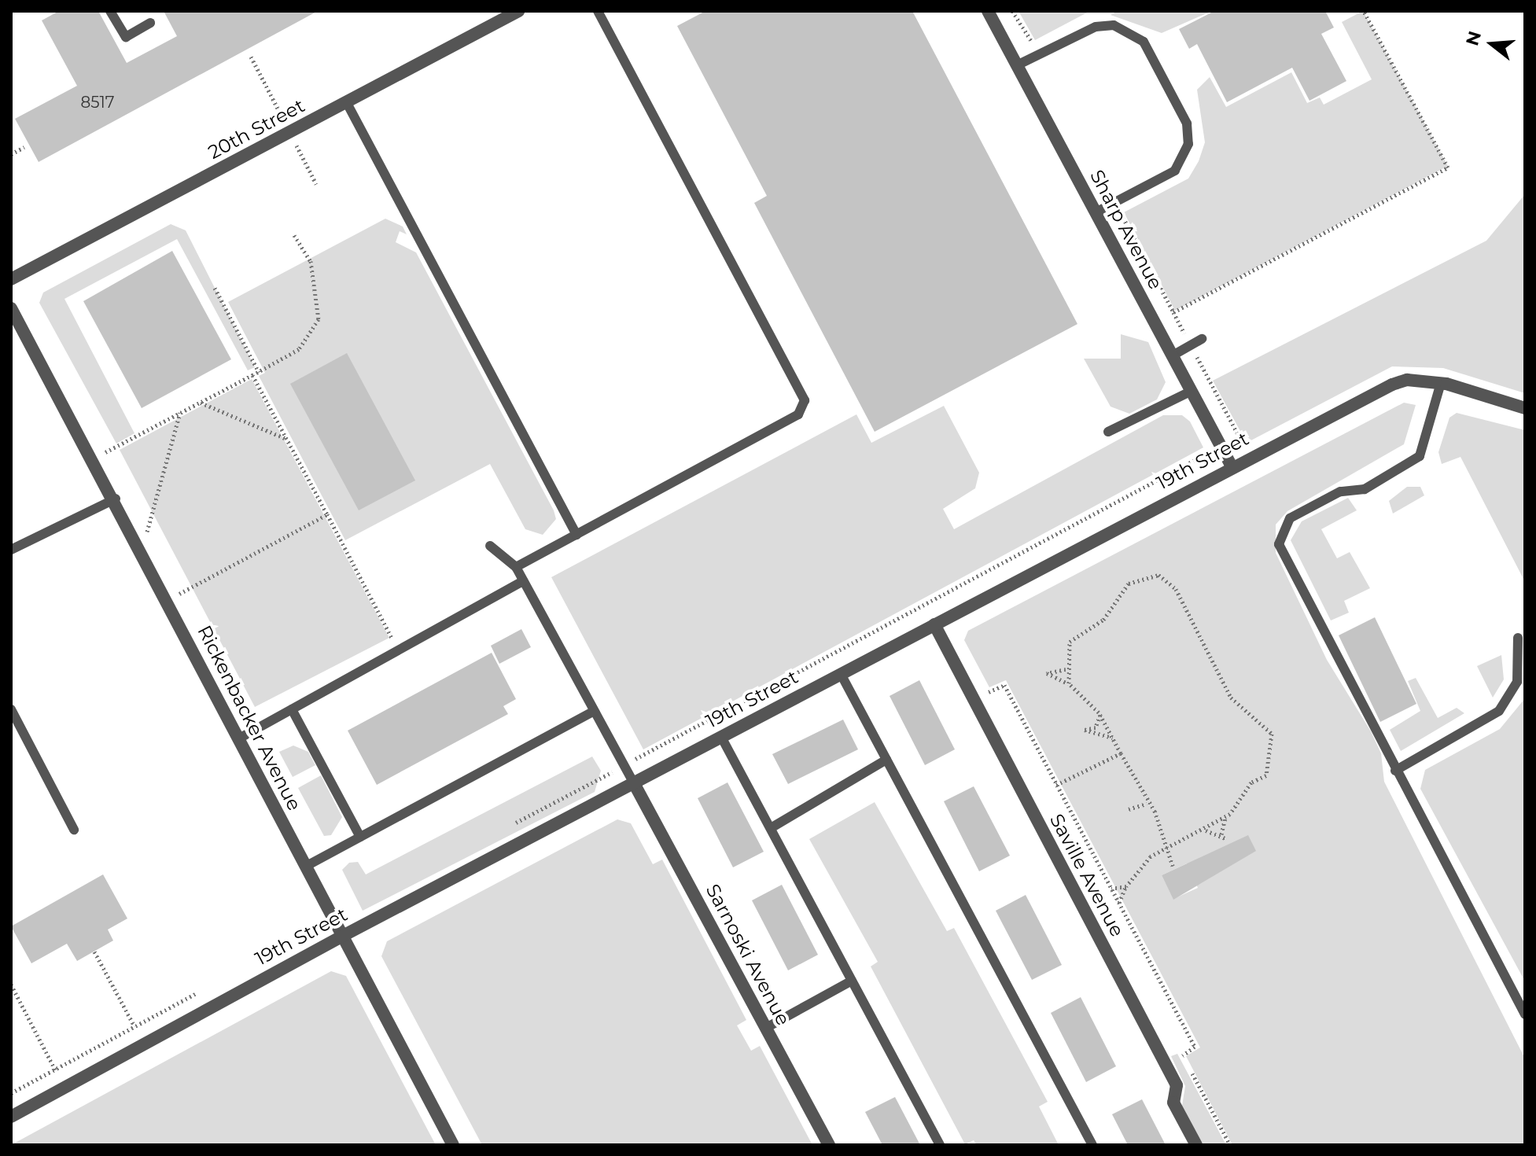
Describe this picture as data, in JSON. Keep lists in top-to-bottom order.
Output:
{
  "streets": {
    "street": [
      "20th Street",
      "Sharp Avenue",
      "19th Street",
      "Rickenbacker Avenue",
      "Saville Avenue",
      "Sarnoski Avenue"
    ]
  },
  "crossings": [
    ["Sharp Avenue", "19th Street"],
    ["19th Street", "Rickenbacker Avenue"],
    ["19th Street", "Saville Avenue"],
    ["19th Street", "Sarnoski Avenue"]
  ],
  "house_numbers": ["8517"],
  "north": "left"
}
